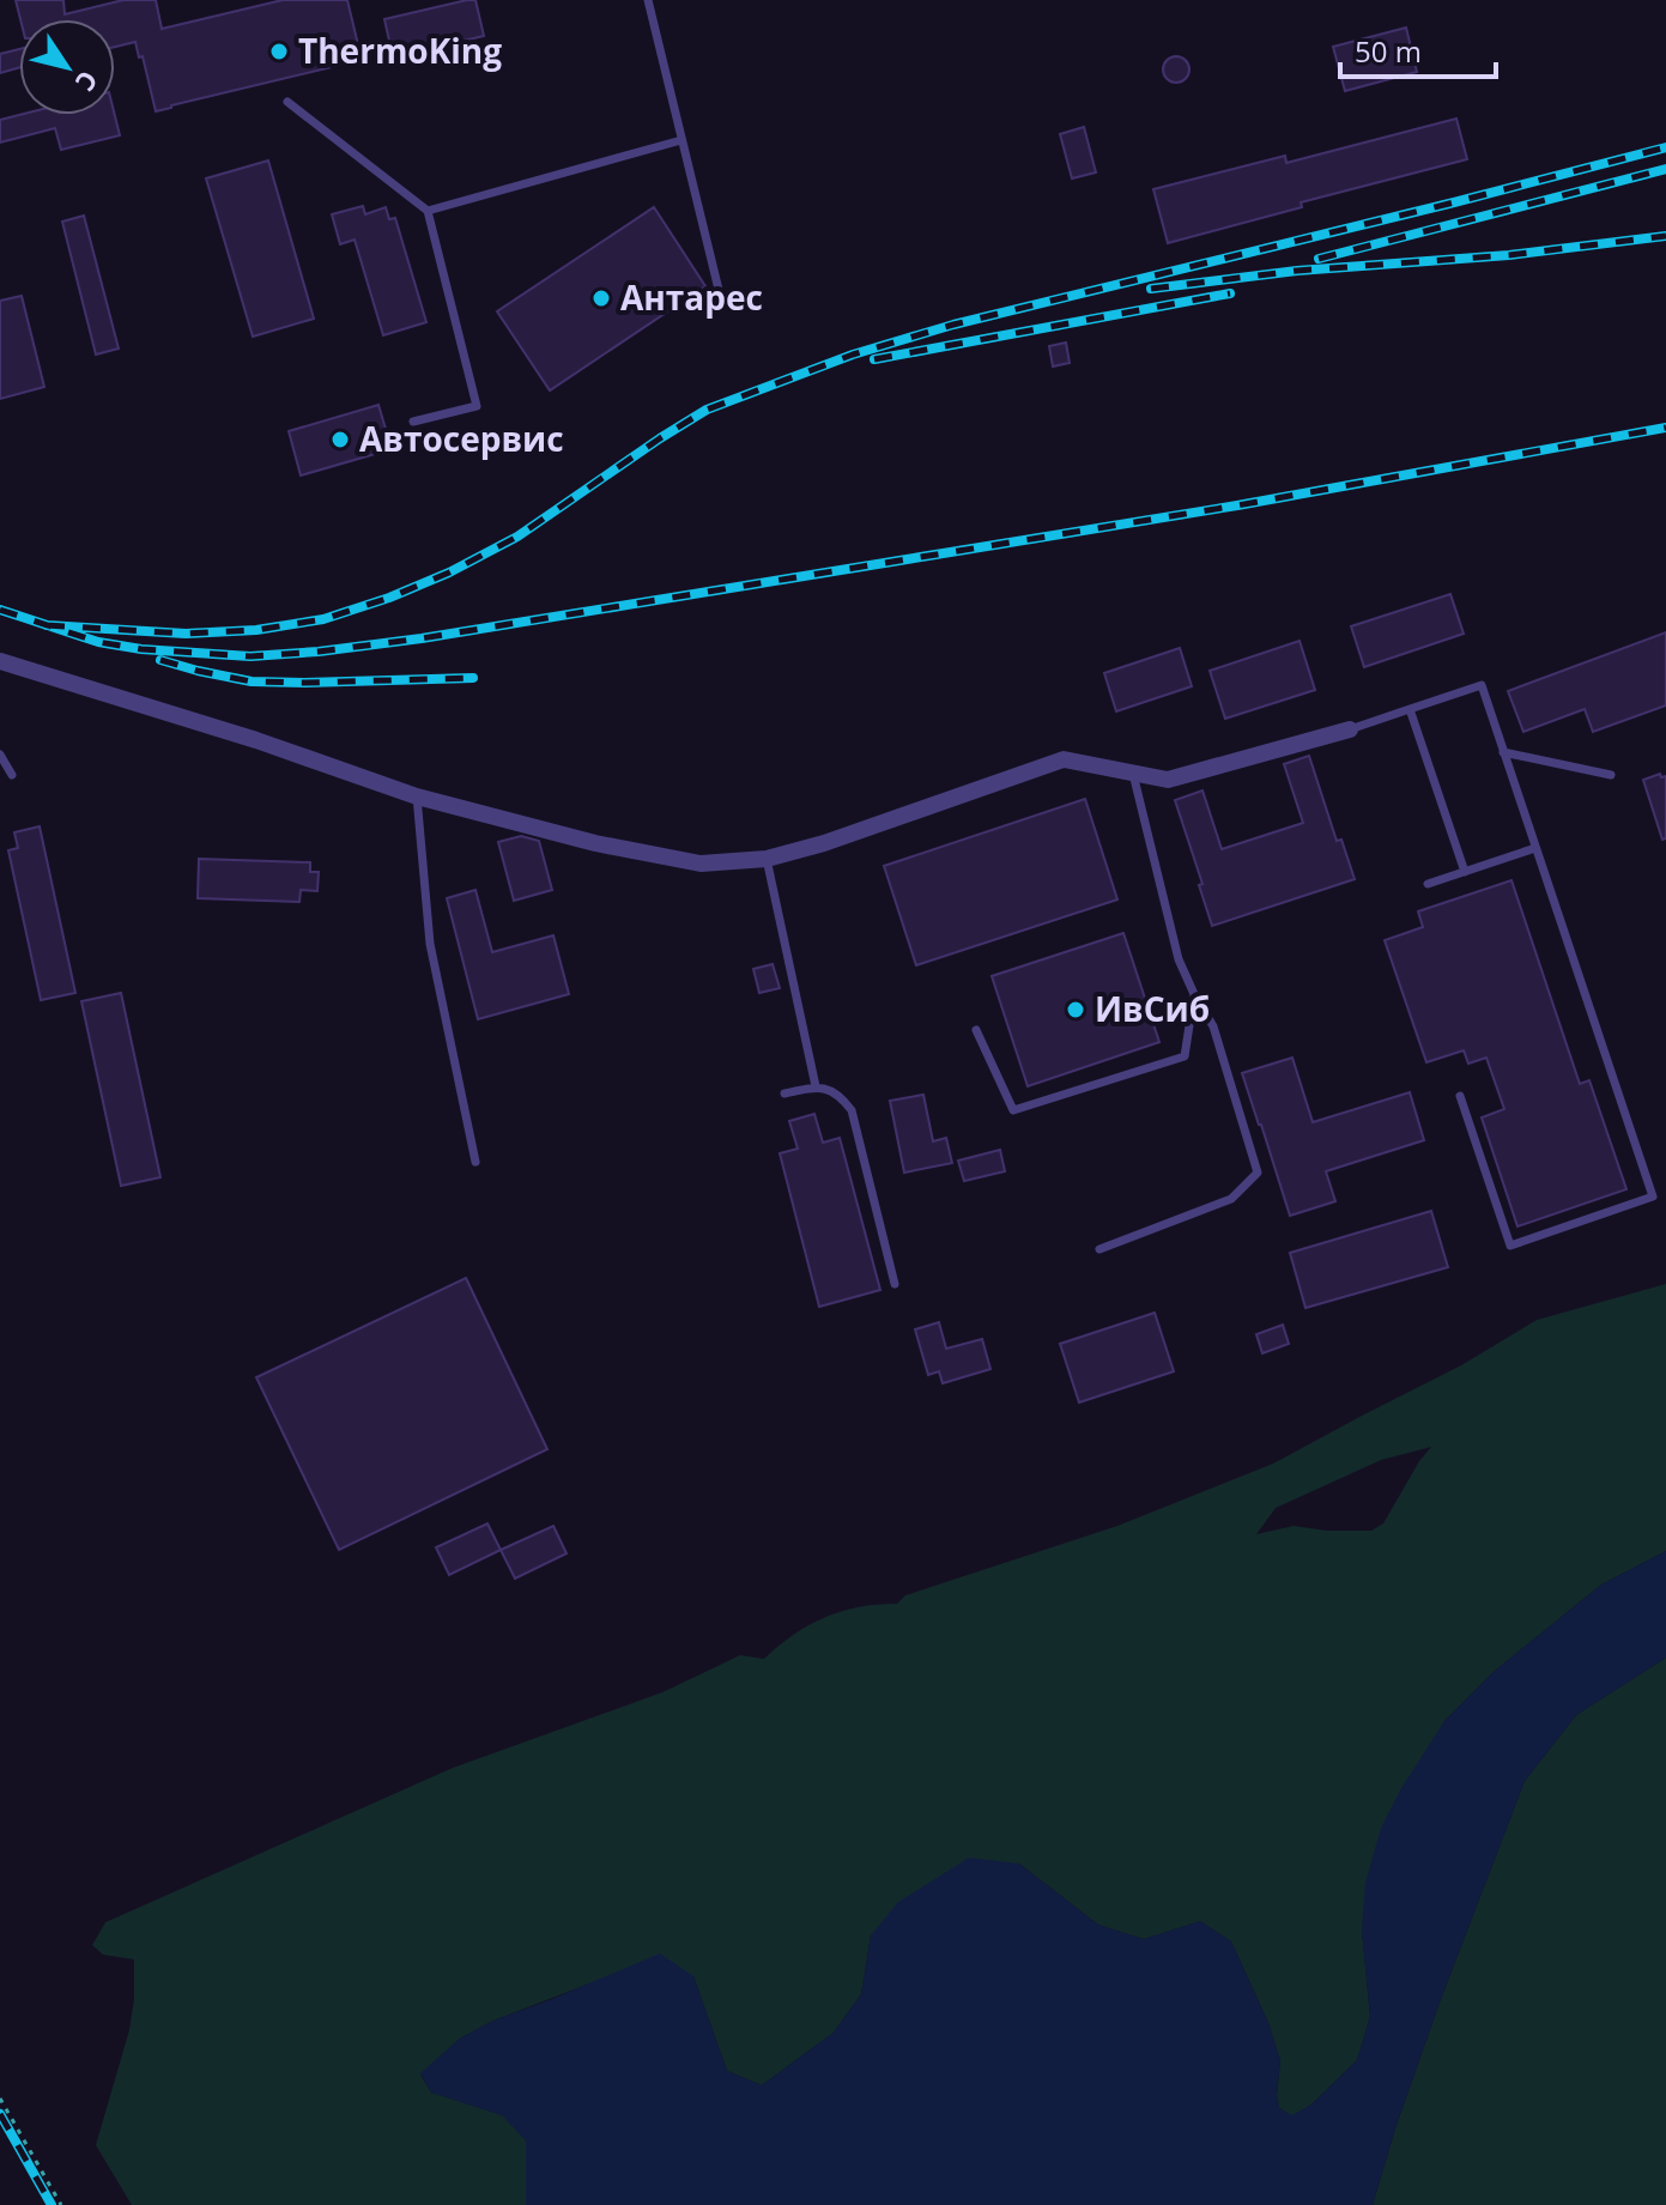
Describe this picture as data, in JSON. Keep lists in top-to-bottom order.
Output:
{
  "places": [
    "ThermoKing",
    "Антарес",
    "Автосервис",
    "ИвСиб"
  ],
  "scale_bar": "50 m",
  "north": "bottom right"
}
